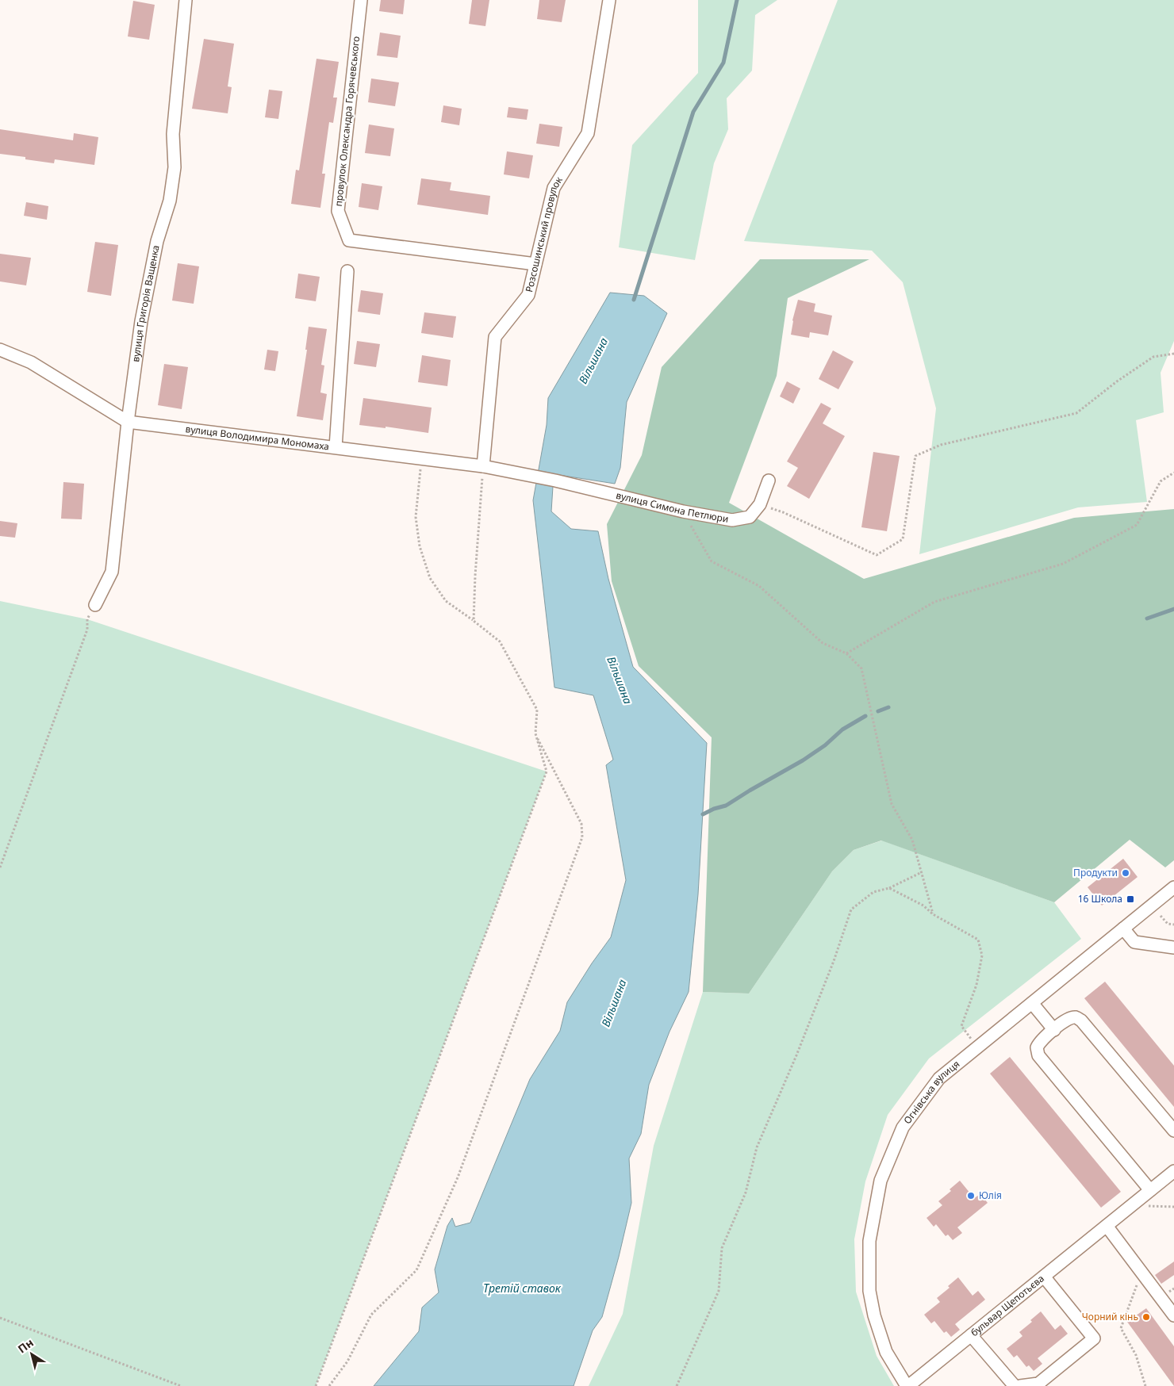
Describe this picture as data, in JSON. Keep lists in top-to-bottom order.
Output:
{
  "streets": {
    "street": [
      "провулок Олександра Горячевського",
      "Розсошинський провулок",
      "вулиця Григорія Ващенка",
      "вулиця Володимира Мономаха",
      "вулиця Симона Петлюри",
      "Огнівська вулиця",
      "бульвар Щепотьєва"
    ]
  },
  "crossings": [
    ["провулок Олександра Горячевського", "Розсошинський провулок"],
    ["Розсошинський провулок", "вулиця Володимира Мономаха"],
    ["вулиця Григорія Ващенка", "вулиця Володимира Мономаха"],
    ["вулиця Володимира Мономаха", "вулиця Симона Петлюри"],
    ["Огнівська вулиця", "бульвар Щепотьєва"]
  ],
  "water": ["Вільшана", "Третій ставок"],
  "places": {
    "other": ["Продукти", "Юлія", "Чорний кінь"],
    "transit": ["16 Школа"]
  },
  "north": "top left"
}
